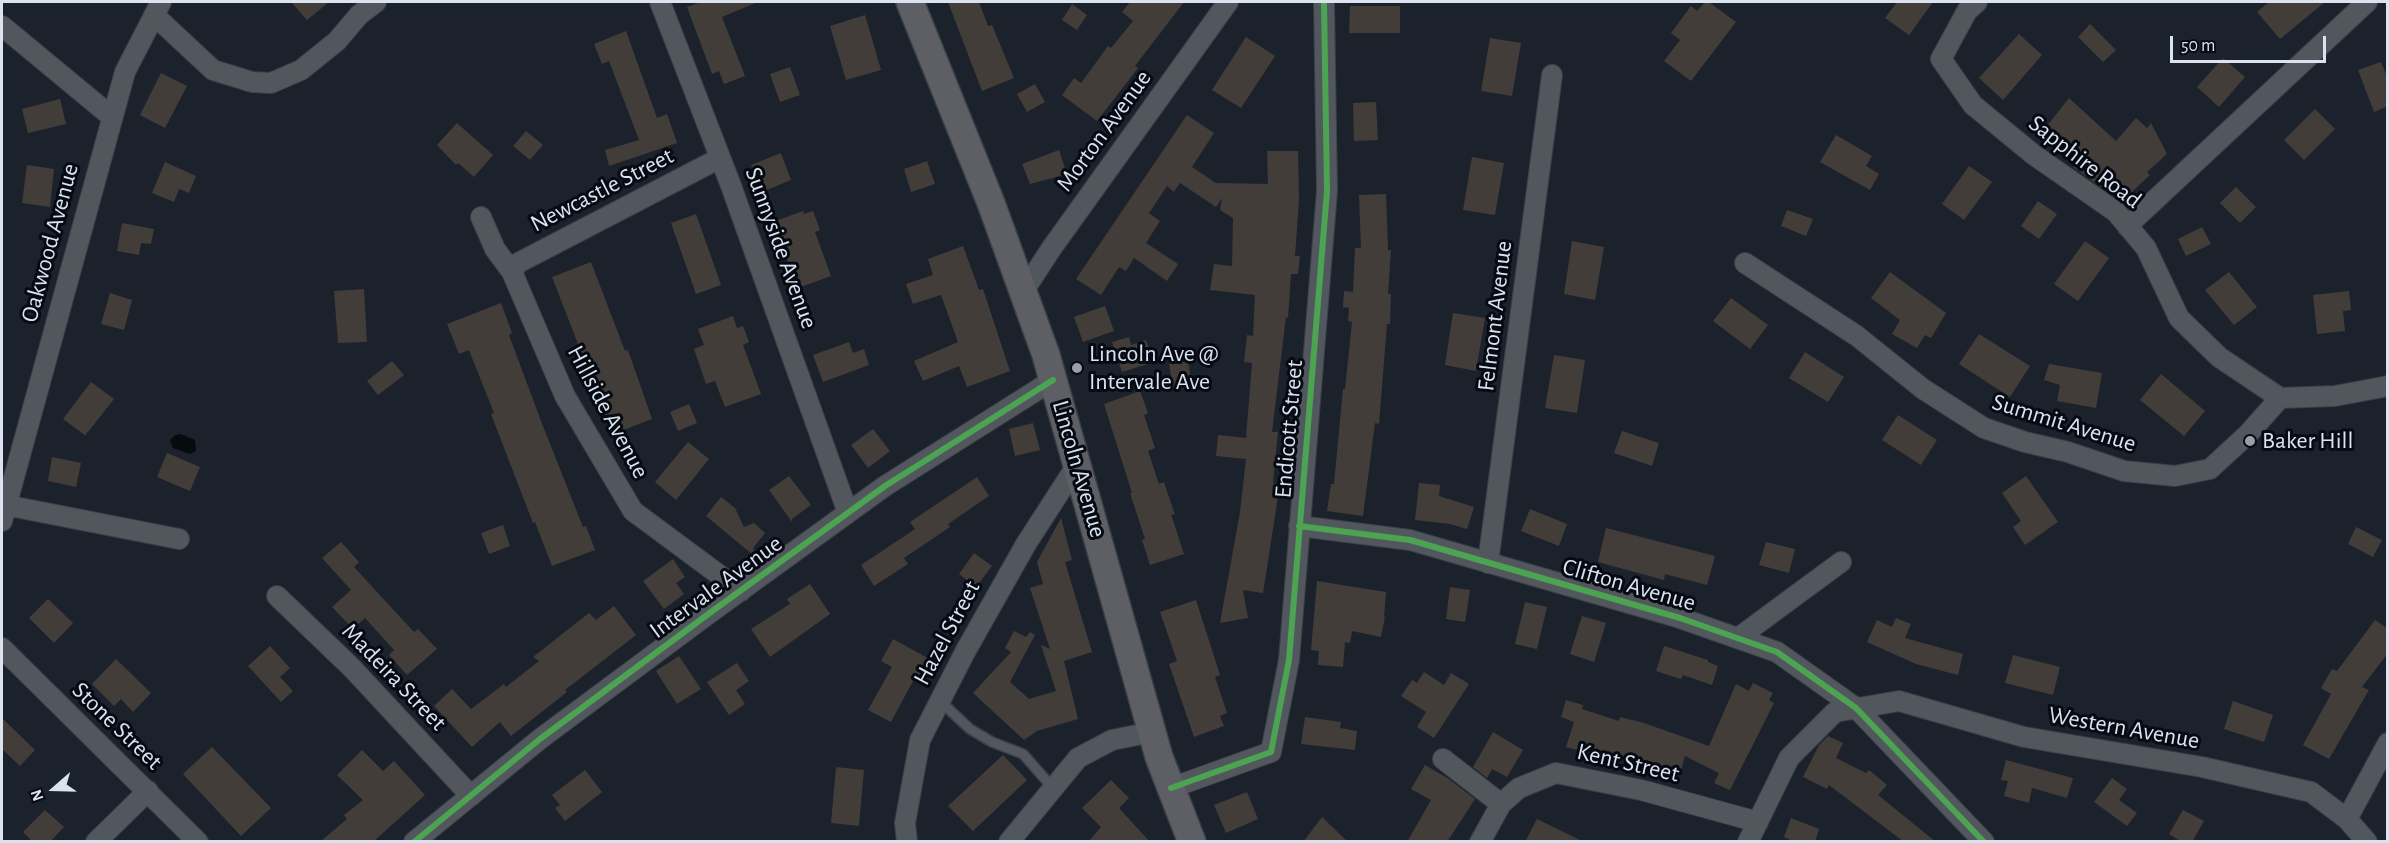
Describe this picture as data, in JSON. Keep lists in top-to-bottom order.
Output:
{
  "streets": {
    "main road": ["Lincoln Avenue"],
    "street": [
      "Morton Avenue",
      "Sapphire Road",
      "Newcastle Street",
      "Oakwood Avenue",
      "Sunnyside Avenue",
      "Felmont Avenue",
      "Hillside Avenue",
      "Summit Avenue",
      "Endicott Street",
      "Clifton Avenue",
      "Intervale Avenue",
      "Hazel Street",
      "Madeira Street",
      "Stone Street",
      "Western Avenue",
      "Kent Street"
    ]
  },
  "crossings": [
    ["Morton Avenue", "Lincoln Avenue"],
    ["Sapphire Road", "Summit Avenue"],
    ["Newcastle Street", "Sunnyside Avenue"],
    ["Newcastle Street", "Hillside Avenue"],
    ["Sunnyside Avenue", "Intervale Avenue"],
    ["Felmont Avenue", "Clifton Avenue"],
    ["Hillside Avenue", "Intervale Avenue"],
    ["Endicott Street", "Lincoln Avenue"],
    ["Endicott Street", "Clifton Avenue"],
    ["Lincoln Avenue", "Intervale Avenue"],
    ["Lincoln Avenue", "Hazel Street"],
    ["Clifton Avenue", "Western Avenue"],
    ["Intervale Avenue", "Madeira Street"],
    ["Western Avenue", "Kent Street"]
  ],
  "places": ["Lincoln Ave @ Intervale Ave", "Baker Hill"],
  "scale_bar": "50 m",
  "north": "left"
}
